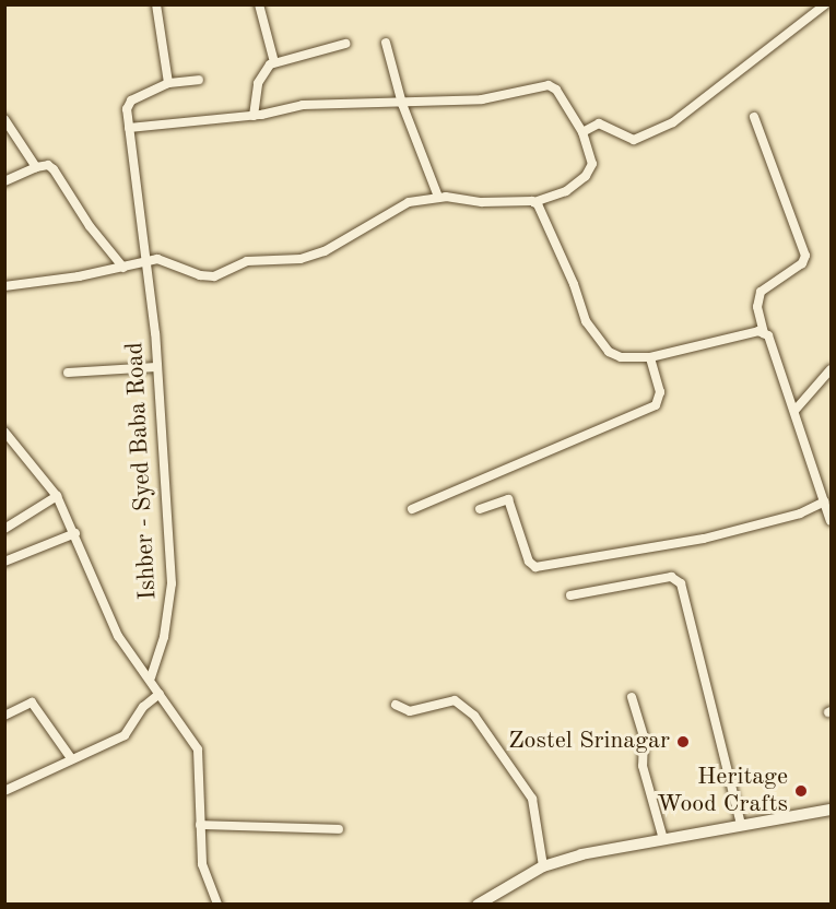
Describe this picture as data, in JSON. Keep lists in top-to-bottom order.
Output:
{
  "streets": {
    "street": ["Ishber - Syed Baba Road"]
  },
  "places": ["Zostel Srinagar", "Heritage Wood Crafts"]
}
